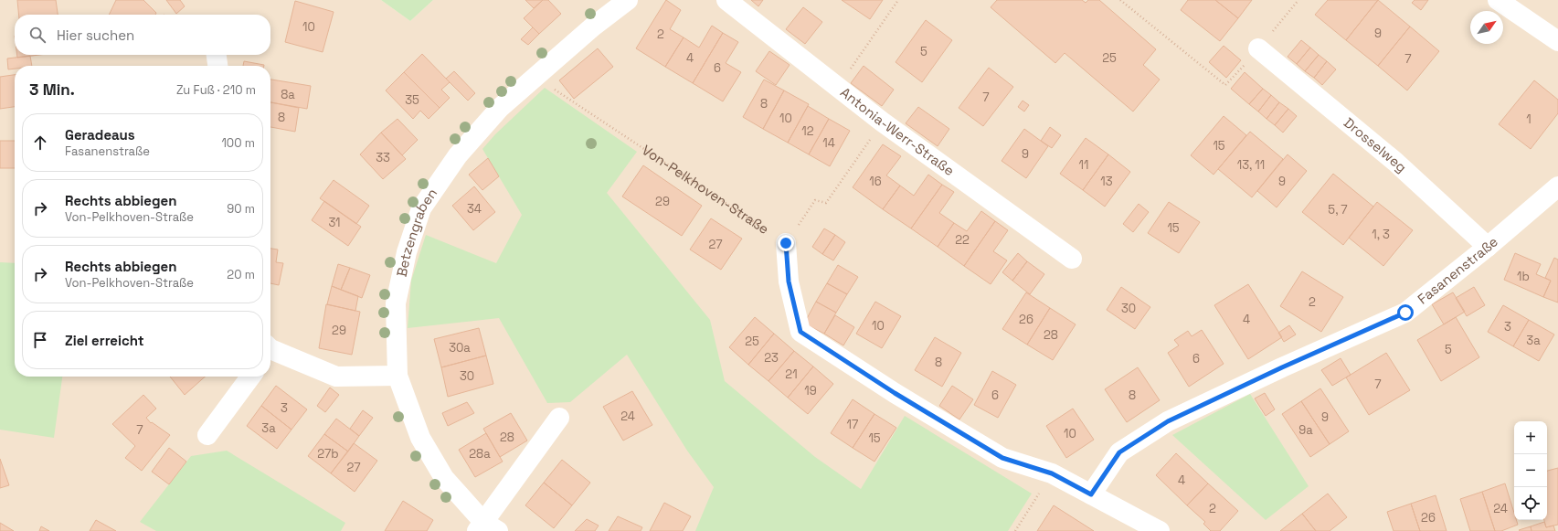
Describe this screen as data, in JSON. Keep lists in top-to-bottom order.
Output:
{
  "streets": {
    "street": [
      "Antonia-Werr-Straße",
      "Drosselweg",
      "Betzengraben",
      "Fasanenstraße"
    ],
    "path": ["Von-Pelkhoven-Straße"]
  },
  "crossings": [
    ["Drosselweg", "Fasanenstraße"],
    ["Von-Pelkhoven-Straße", "Betzengraben"]
  ],
  "house_numbers": [
    "10",
    "9",
    "2",
    "5",
    "4",
    "25",
    "7",
    "6",
    "8a",
    "7",
    "35",
    "8",
    "8",
    "10",
    "1",
    "12",
    "14",
    "15",
    "9",
    "33",
    "11",
    "13, 11",
    "16",
    "13",
    "9",
    "29",
    "34",
    "5, 7",
    "31",
    "15",
    "1, 3",
    "22",
    "27",
    "1b",
    "2",
    "30",
    "26",
    "4",
    "10",
    "3",
    "29",
    "28",
    "3a",
    "25",
    "30a",
    "5",
    "23",
    "6",
    "8",
    "21",
    "30",
    "7",
    "19",
    "6",
    "8",
    "3",
    "24",
    "9",
    "17",
    "3a",
    "7",
    "9a",
    "10",
    "28",
    "15",
    "27b",
    "28a",
    "27",
    "4",
    "2",
    "24",
    "26"
  ],
  "north": "top right",
  "page": {
    "search": "Hier suchen",
    "heading": ["3 Min.", "Zu Fuß · 210 m"],
    "list": [
      ["Geradeaus", "Fasanenstraße", "100 m"],
      ["Rechts abbiegen", "Von-Pelkhoven-Straße", "90 m"],
      ["Rechts abbiegen", "Von-Pelkhoven-Straße", "20 m"],
      "Ziel erreicht"
    ],
    "map_buttons": ["+", "−"]
  }
}
